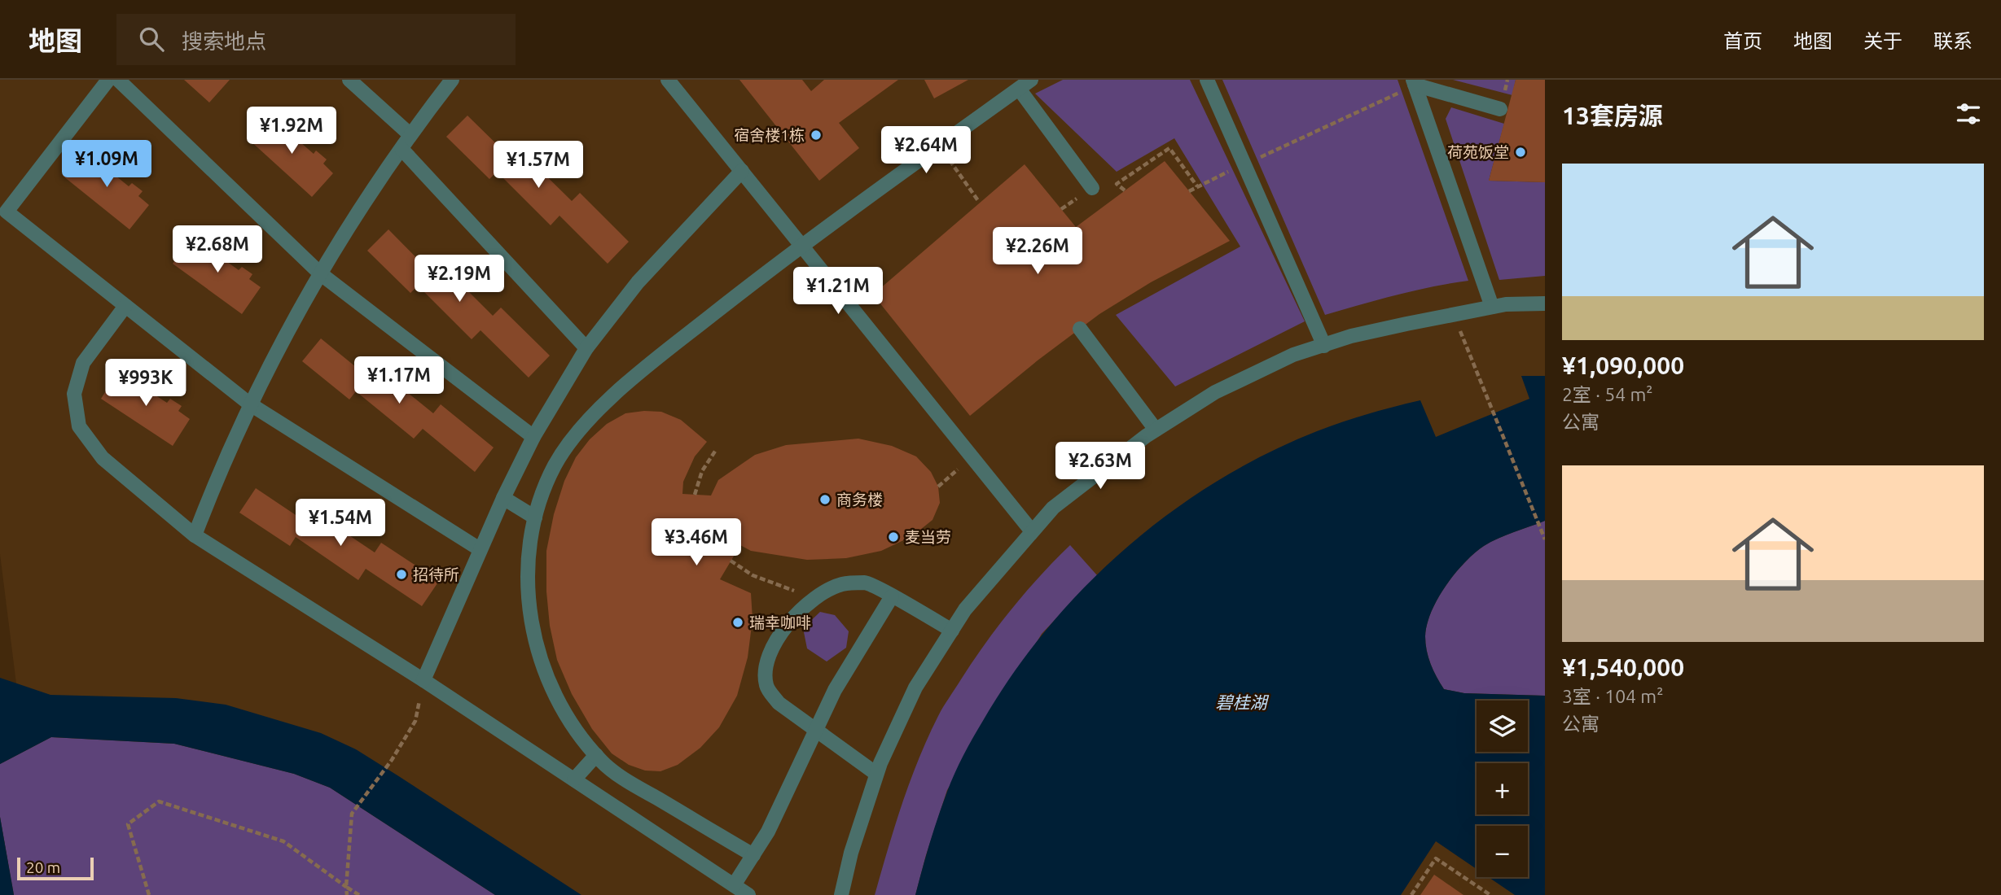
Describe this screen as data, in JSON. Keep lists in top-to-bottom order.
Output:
{
  "water": ["碧桂湖"],
  "places": [
    "宿舍楼1栋",
    "荷苑饭堂",
    "商务楼",
    "麦当劳",
    "招待所",
    "瑞幸咖啡"
  ],
  "scale_bar": "20 m",
  "page": {
    "header": "地图",
    "search": "搜索地点",
    "nav": [
      "首页",
      "地图",
      "关于",
      "联系"
    ],
    "heading": "13套房源",
    "price": [
      "¥1.92M",
      "¥2.64M",
      "¥1.09M",
      "¥1.57M",
      "¥2.68M",
      "¥2.26M",
      "¥2.19M",
      "¥1.21M",
      "¥1.17M",
      "¥993K",
      "¥2.63M",
      "¥1.54M",
      "¥3.46M"
    ],
    "list": [
      {
        "name": "¥1,090,000",
        "note": "2室 · 54 m² · 公寓"
      },
      {
        "name": "¥1,540,000",
        "note": "3室 · 104 m² · 公寓"
      }
    ],
    "map_buttons": ["+", "−"],
    "scale": "20 m"
  }
}
